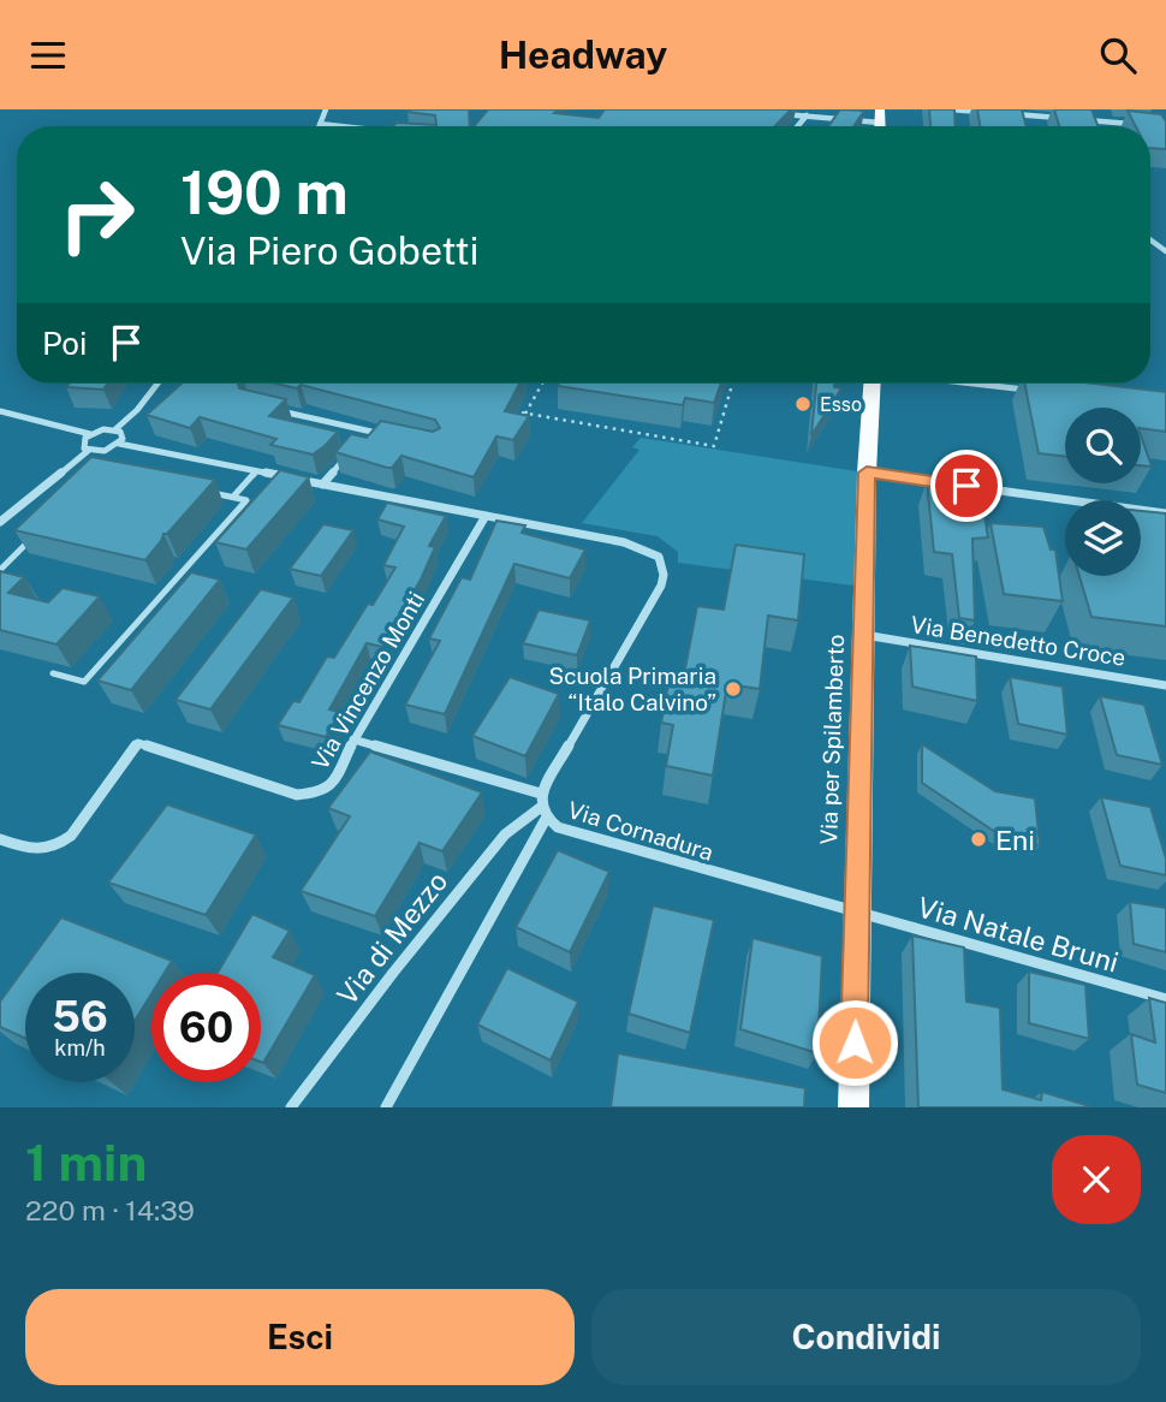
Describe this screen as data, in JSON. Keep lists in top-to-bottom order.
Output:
{
  "streets": {
    "main road": ["Via per Spilamberto"],
    "street": [
      "Via Benedetto Croce",
      "Via Vincenzo Monti",
      "Via Cornadura",
      "Via Natale Bruni",
      "Via di Mezzo"
    ]
  },
  "crossings": [
    ["Via Benedetto Croce", "Via per Spilamberto"],
    ["Via Vincenzo Monti", "Via Cornadura"],
    ["Via per Spilamberto", "Via Cornadura"],
    ["Via per Spilamberto", "Via Natale Bruni"],
    ["Via Cornadura", "Via Natale Bruni"],
    ["Via Cornadura", "Via di Mezzo"]
  ],
  "places": ["Esso", "Scuola Primaria “Italo Calvino”", "Eni"],
  "page": {
    "header": "Headway",
    "turn": ["190 m", "Via Piero Gobetti"],
    "then": "Poi",
    "speed": "56 km/h",
    "limit": "60",
    "heading": ["1 min", "220 m · 14:39"],
    "buttons": ["Esci", "Condividi"]
  }
}
